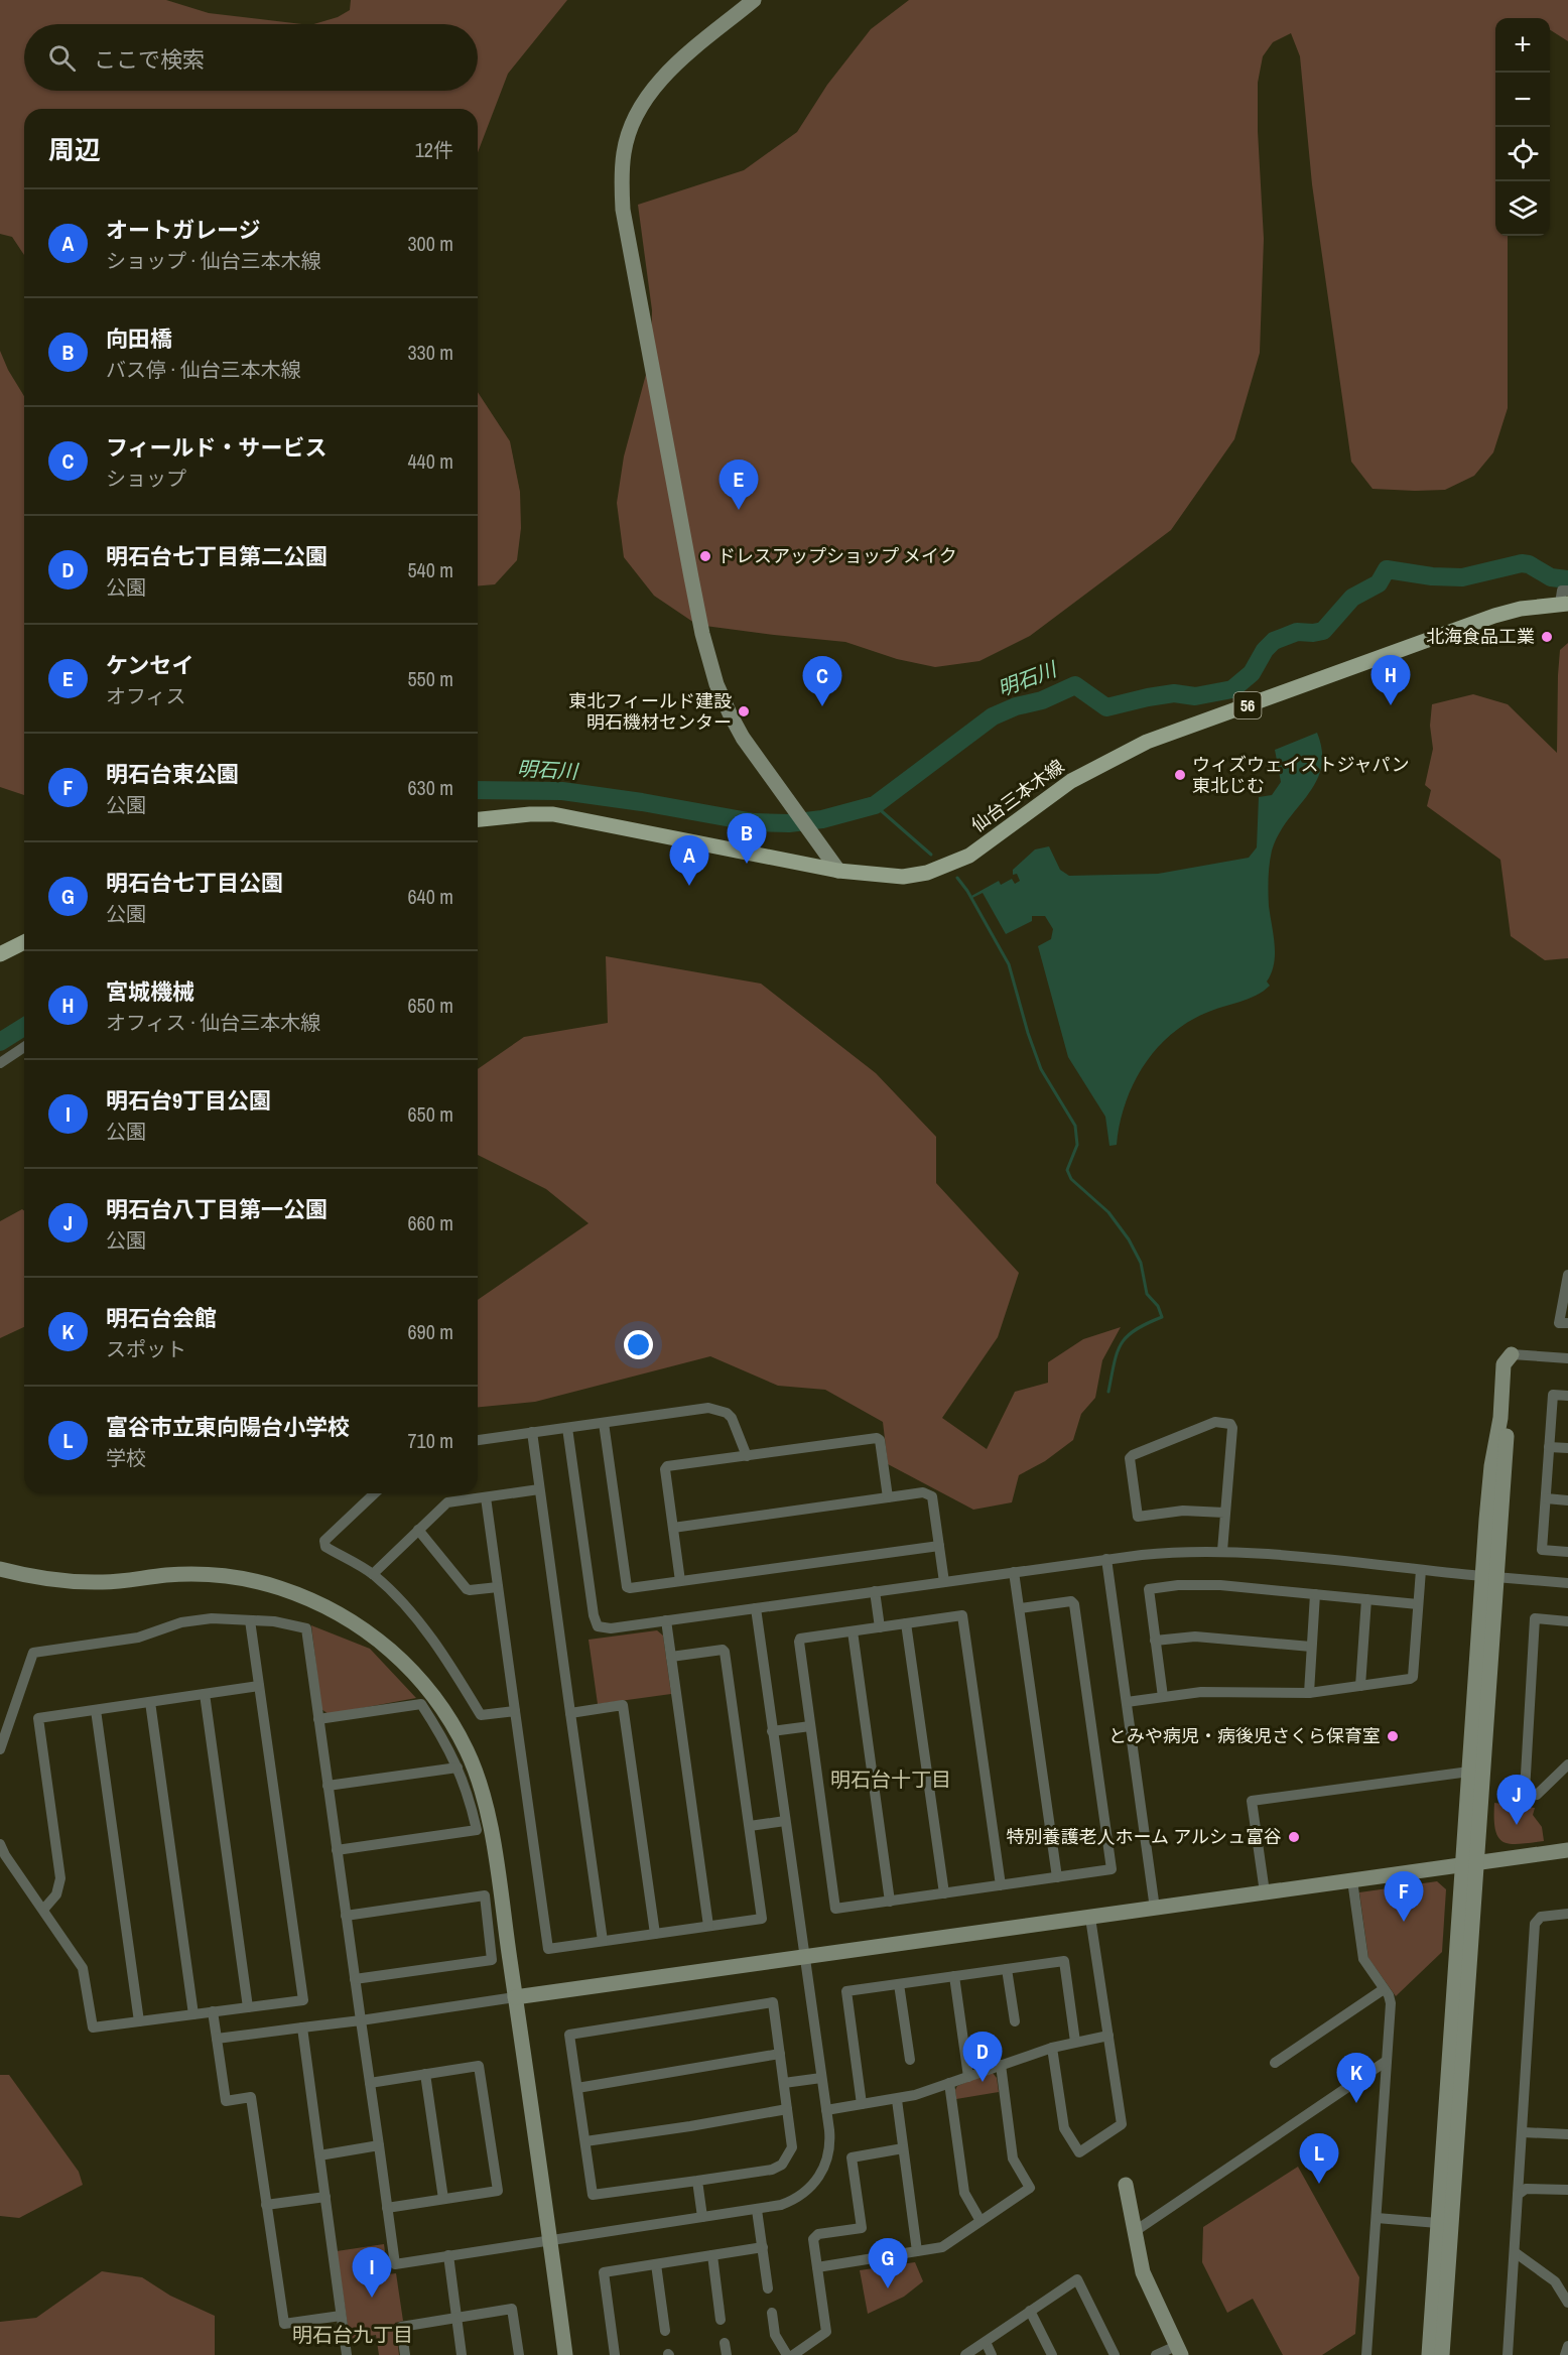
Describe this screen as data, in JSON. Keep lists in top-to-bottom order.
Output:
{
  "streets": {
    "main road": ["56", "仙台三本木線"]
  },
  "districts": ["明石台十丁目", "明石台九丁目"],
  "water": ["明石川"],
  "places": [
    "ドレスアップショップ メイク",
    "北海食品工業",
    "東北フィールド建設 明石機材センター",
    "ウィズウェイストジャパン 東北じむ",
    "とみや病児・病後児さくら保育室",
    "特別養護老人ホーム アルシュ富谷"
  ],
  "page": {
    "map_buttons": ["+", "−"],
    "search": "ここで検索",
    "heading": ["周辺", "12件"],
    "list": [
      {
        "mark": "A",
        "name": "オートガレージ",
        "note": "ショップ · 仙台三本木線",
        "value": "300 m"
      },
      {
        "mark": "B",
        "name": "向田橋",
        "note": "バス停 · 仙台三本木線",
        "value": "330 m"
      },
      {
        "mark": "C",
        "name": "フィールド・サービス",
        "note": "ショップ",
        "value": "440 m"
      },
      {
        "mark": "D",
        "name": "明石台七丁目第二公園",
        "note": "公園",
        "value": "540 m"
      },
      {
        "mark": "E",
        "name": "ケンセイ",
        "note": "オフィス",
        "value": "550 m"
      },
      {
        "mark": "F",
        "name": "明石台東公園",
        "note": "公園",
        "value": "630 m"
      },
      {
        "mark": "G",
        "name": "明石台七丁目公園",
        "note": "公園",
        "value": "640 m"
      },
      {
        "mark": "H",
        "name": "宮城機械",
        "note": "オフィス · 仙台三本木線",
        "value": "650 m"
      },
      {
        "mark": "I",
        "name": "明石台9丁目公園",
        "note": "公園",
        "value": "650 m"
      },
      {
        "mark": "J",
        "name": "明石台八丁目第一公園",
        "note": "公園",
        "value": "660 m"
      },
      {
        "mark": "K",
        "name": "明石台会館",
        "note": "スポット",
        "value": "690 m"
      },
      {
        "mark": "L",
        "name": "富谷市立東向陽台小学校",
        "note": "学校",
        "value": "710 m"
      }
    ],
    "pins": [
      "E",
      "H",
      "C",
      "B",
      "A",
      "J",
      "F",
      "D",
      "K",
      "L",
      "G",
      "I"
    ]
  }
}
